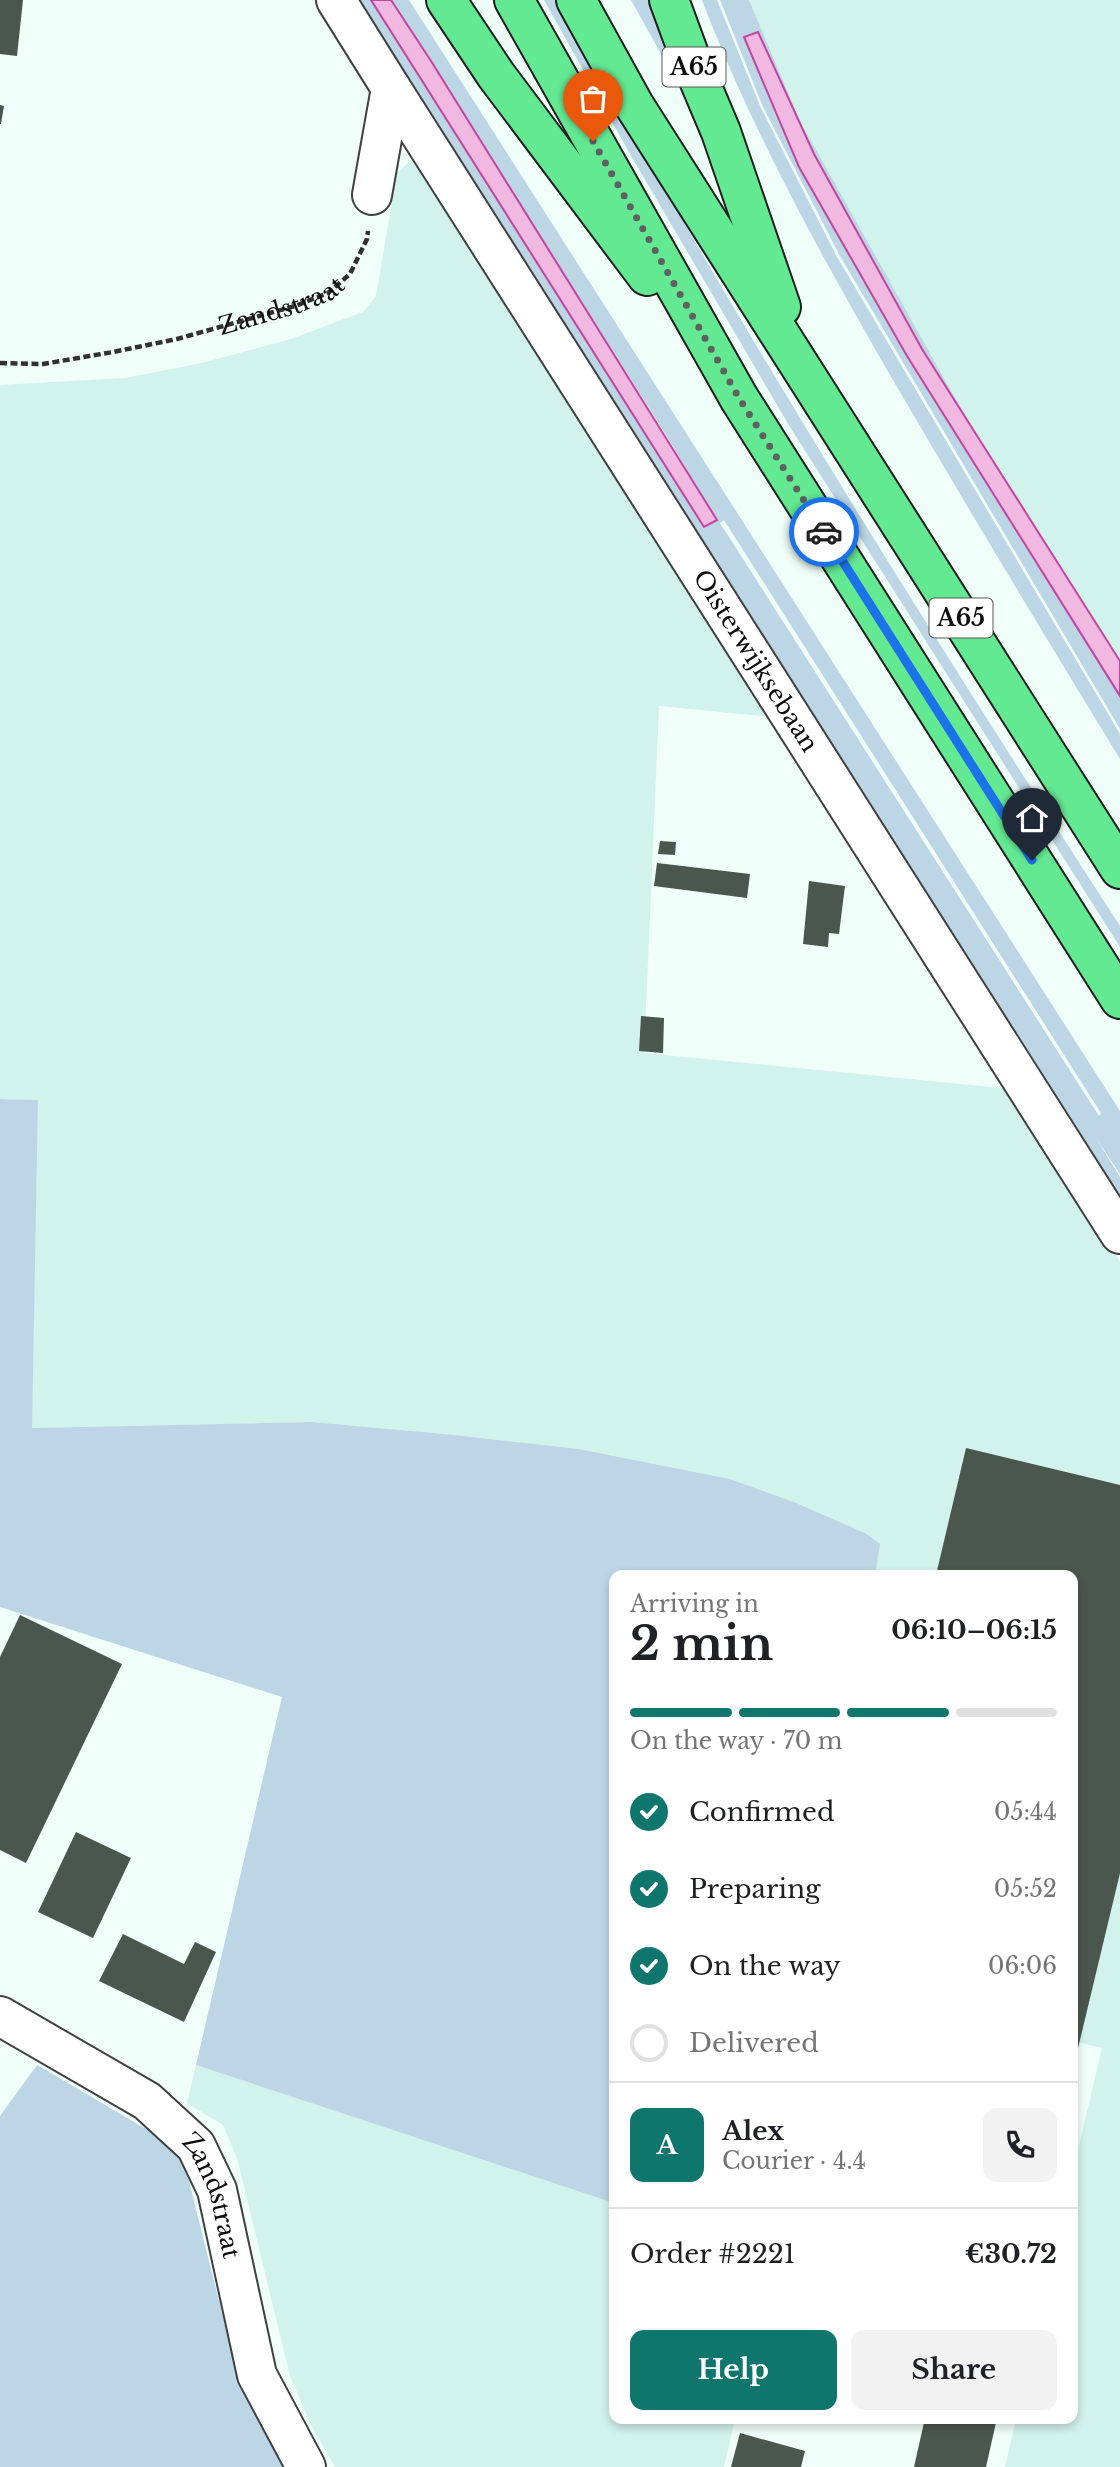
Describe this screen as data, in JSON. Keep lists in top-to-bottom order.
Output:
{
  "streets": {
    "highway": ["A65"],
    "street": ["Zandstraat", "Oisterwijksebaan"]
  },
  "page": {
    "heading": ["2 min", "Arriving in", "06:10–06:15"],
    "panel": [
      "Alex",
      "Courier · 4.4",
      "Order #2221",
      "€30.72"
    ],
    "bar": "On the way · 70 m",
    "list": [
      ["Confirmed", "05:44"],
      ["Preparing", "05:52"],
      ["On the way", "06:06"],
      "Delivered"
    ],
    "round": "A",
    "buttons": ["Help", "Share"]
  }
}
